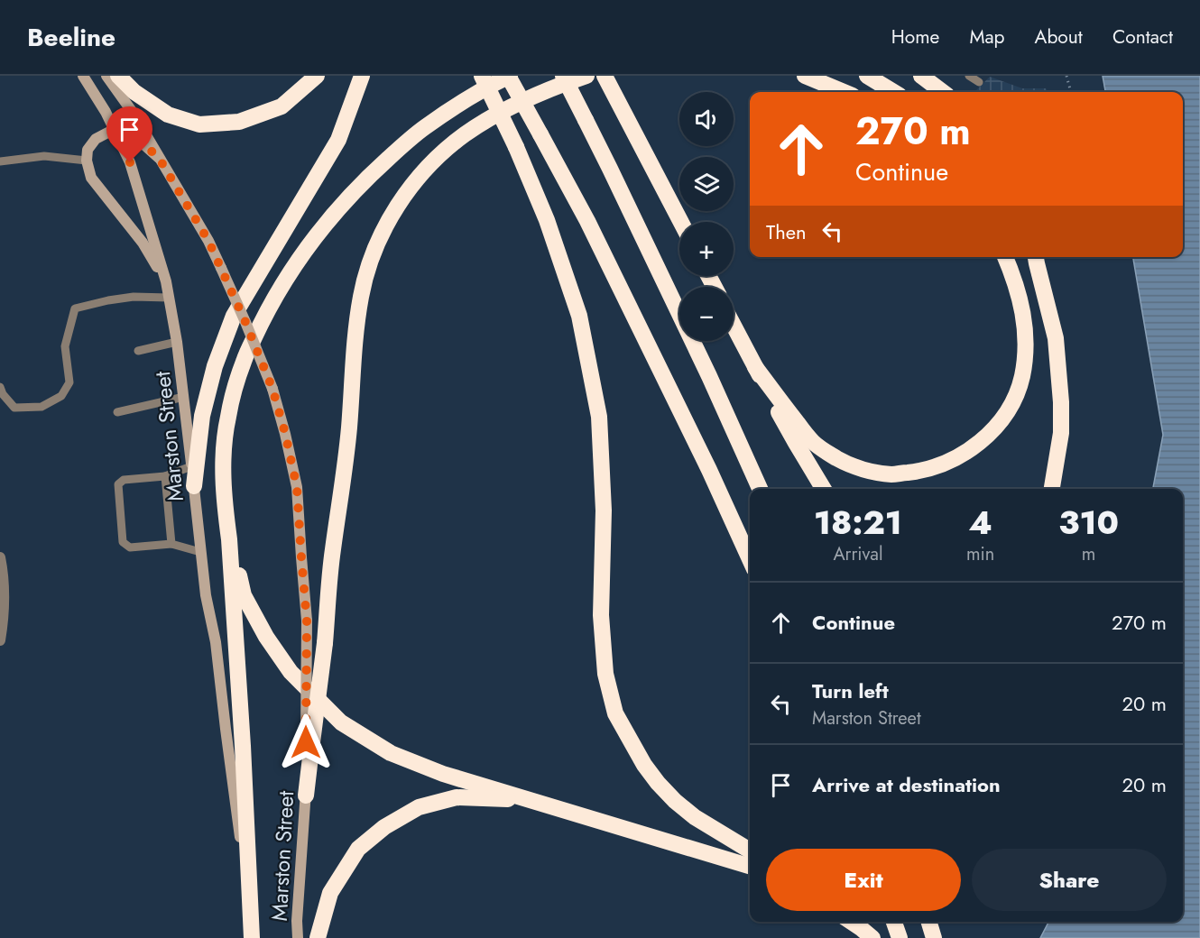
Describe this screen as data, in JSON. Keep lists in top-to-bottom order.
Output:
{
  "streets": {
    "main road": ["Marston Street"]
  },
  "page": {
    "header": "Beeline",
    "nav": [
      "Home",
      "Map",
      "About",
      "Contact"
    ],
    "map_buttons": ["+", "−"],
    "turn": ["270 m", "Continue"],
    "then": "Then",
    "eta": [
      "18:21",
      "Arrival",
      "4",
      "min",
      "310",
      "m"
    ],
    "list": [
      {
        "name": "Continue",
        "value": "270 m"
      },
      {
        "name": "Turn left",
        "note": "Marston Street",
        "value": "20 m"
      },
      {
        "name": "Arrive at destination",
        "value": "20 m"
      }
    ],
    "buttons": ["Exit", "Share"]
  }
}
